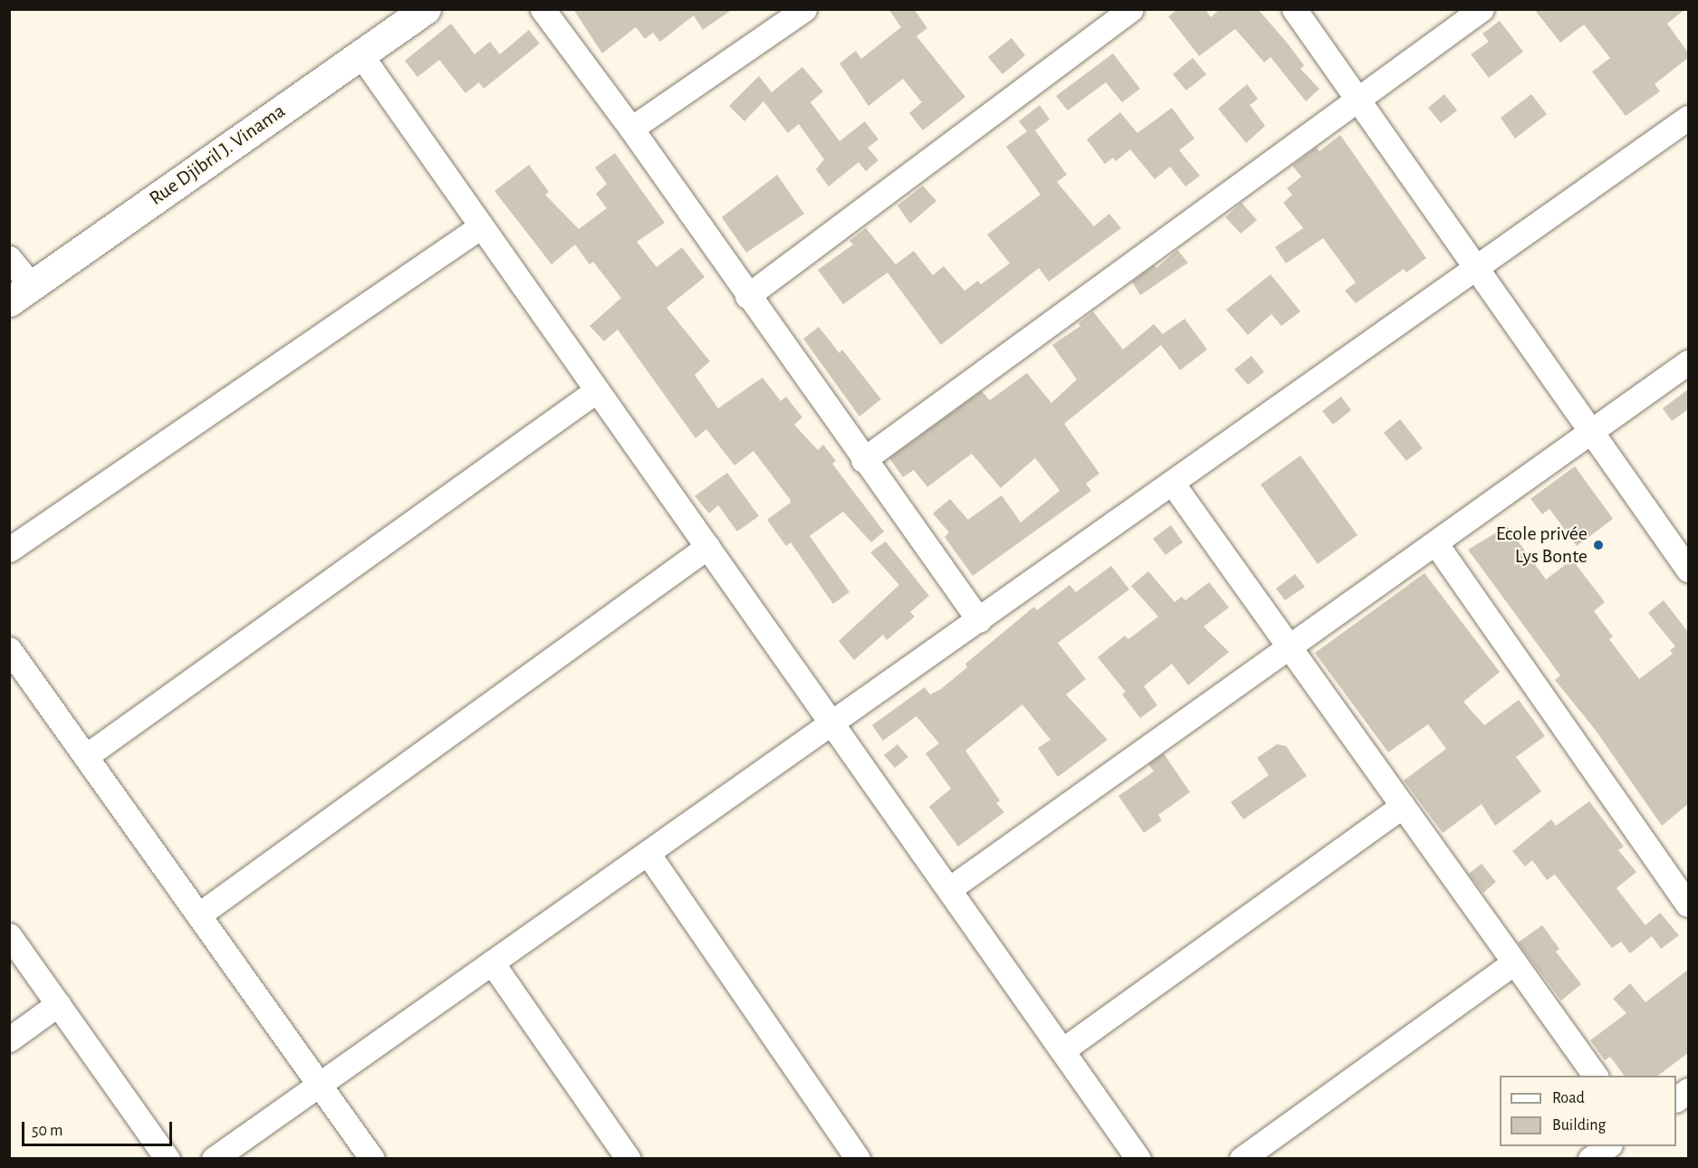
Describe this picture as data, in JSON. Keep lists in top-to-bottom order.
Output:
{
  "streets": {
    "street": ["Rue Djibril J. Vinama"]
  },
  "places": ["Ecole privée Lys Bonte"],
  "legend": ["Road", "Building"],
  "scale_bar": "50 m"
}
